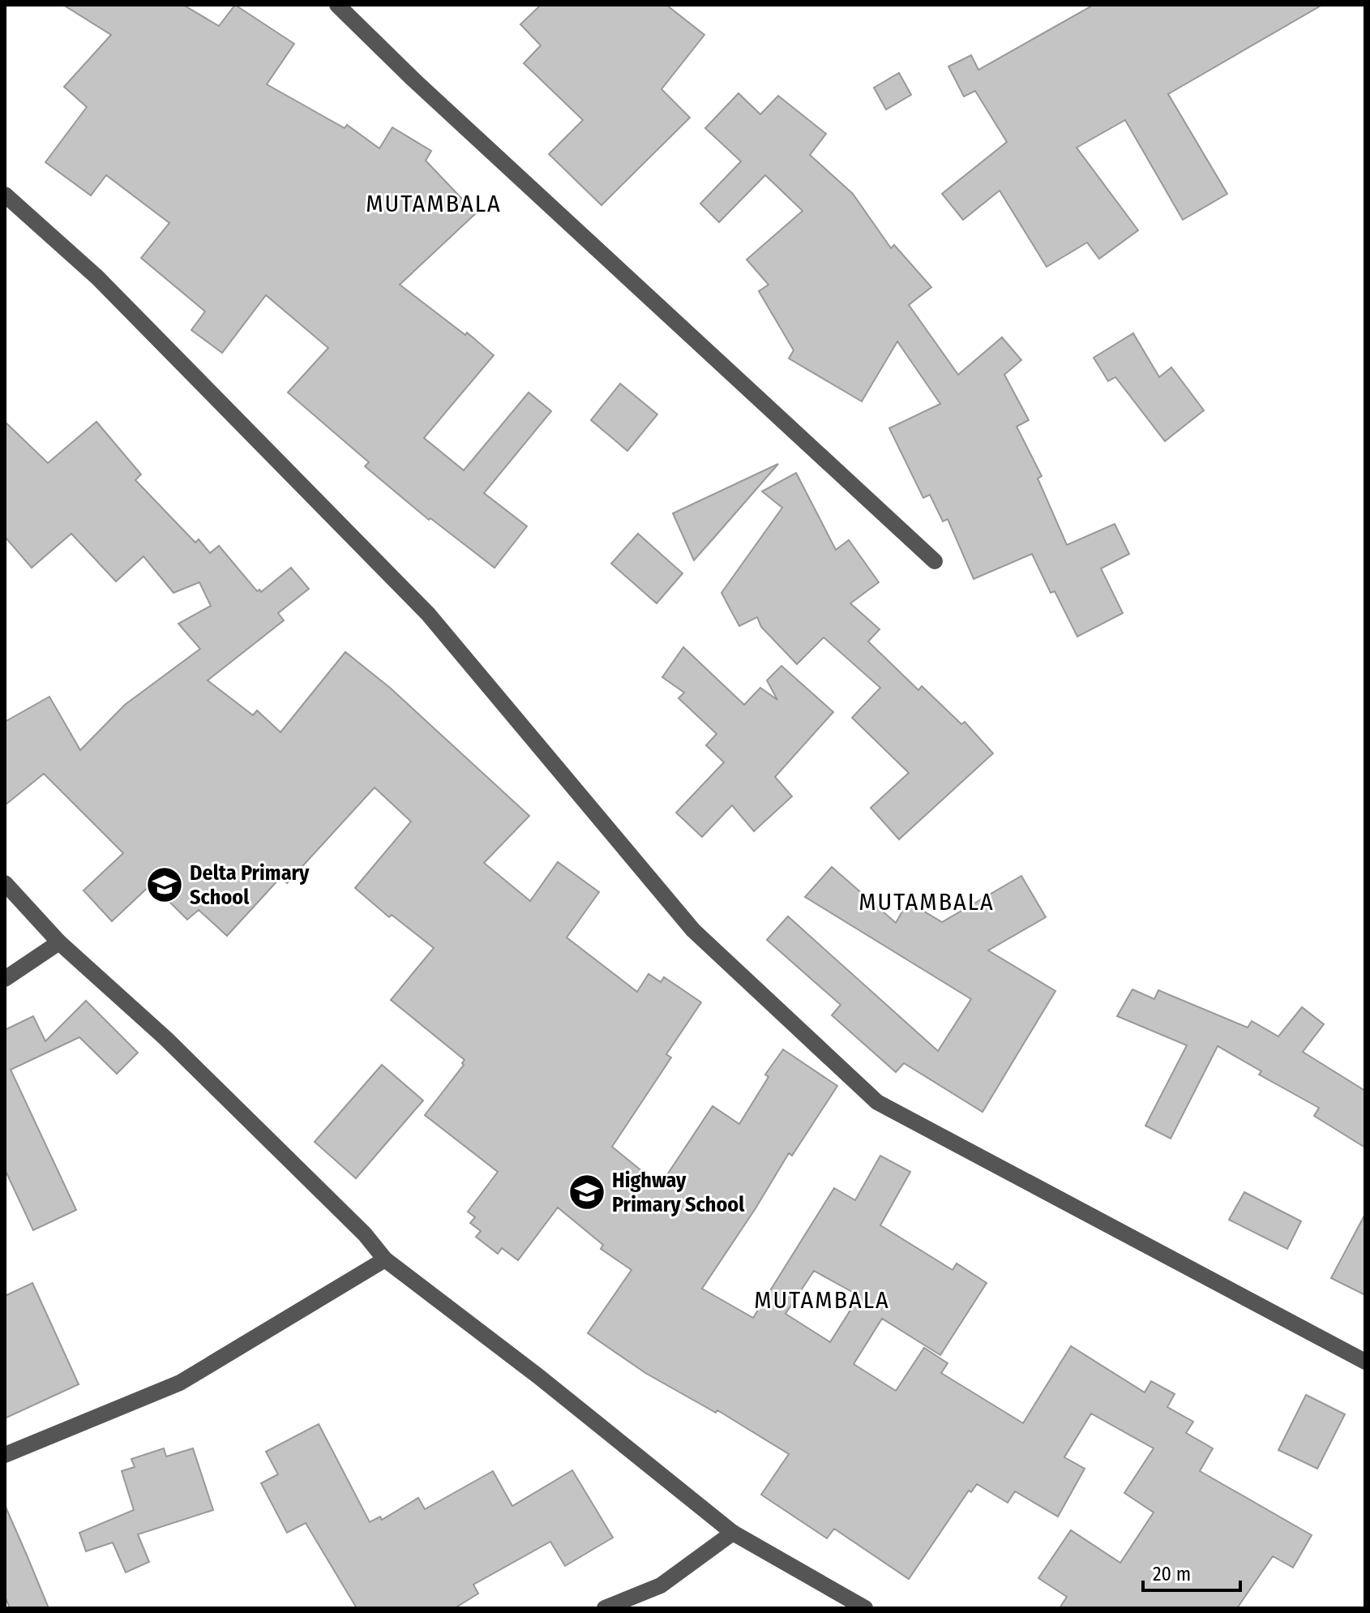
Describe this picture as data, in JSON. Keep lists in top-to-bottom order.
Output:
{
  "districts": ["MUTAMBALA", "MUTAMBALA", "MUTAMBALA"],
  "places": {
    "school or university": ["Delta Primary School", "Highway Primary School"]
  },
  "scale_bar": "20 m"
}
